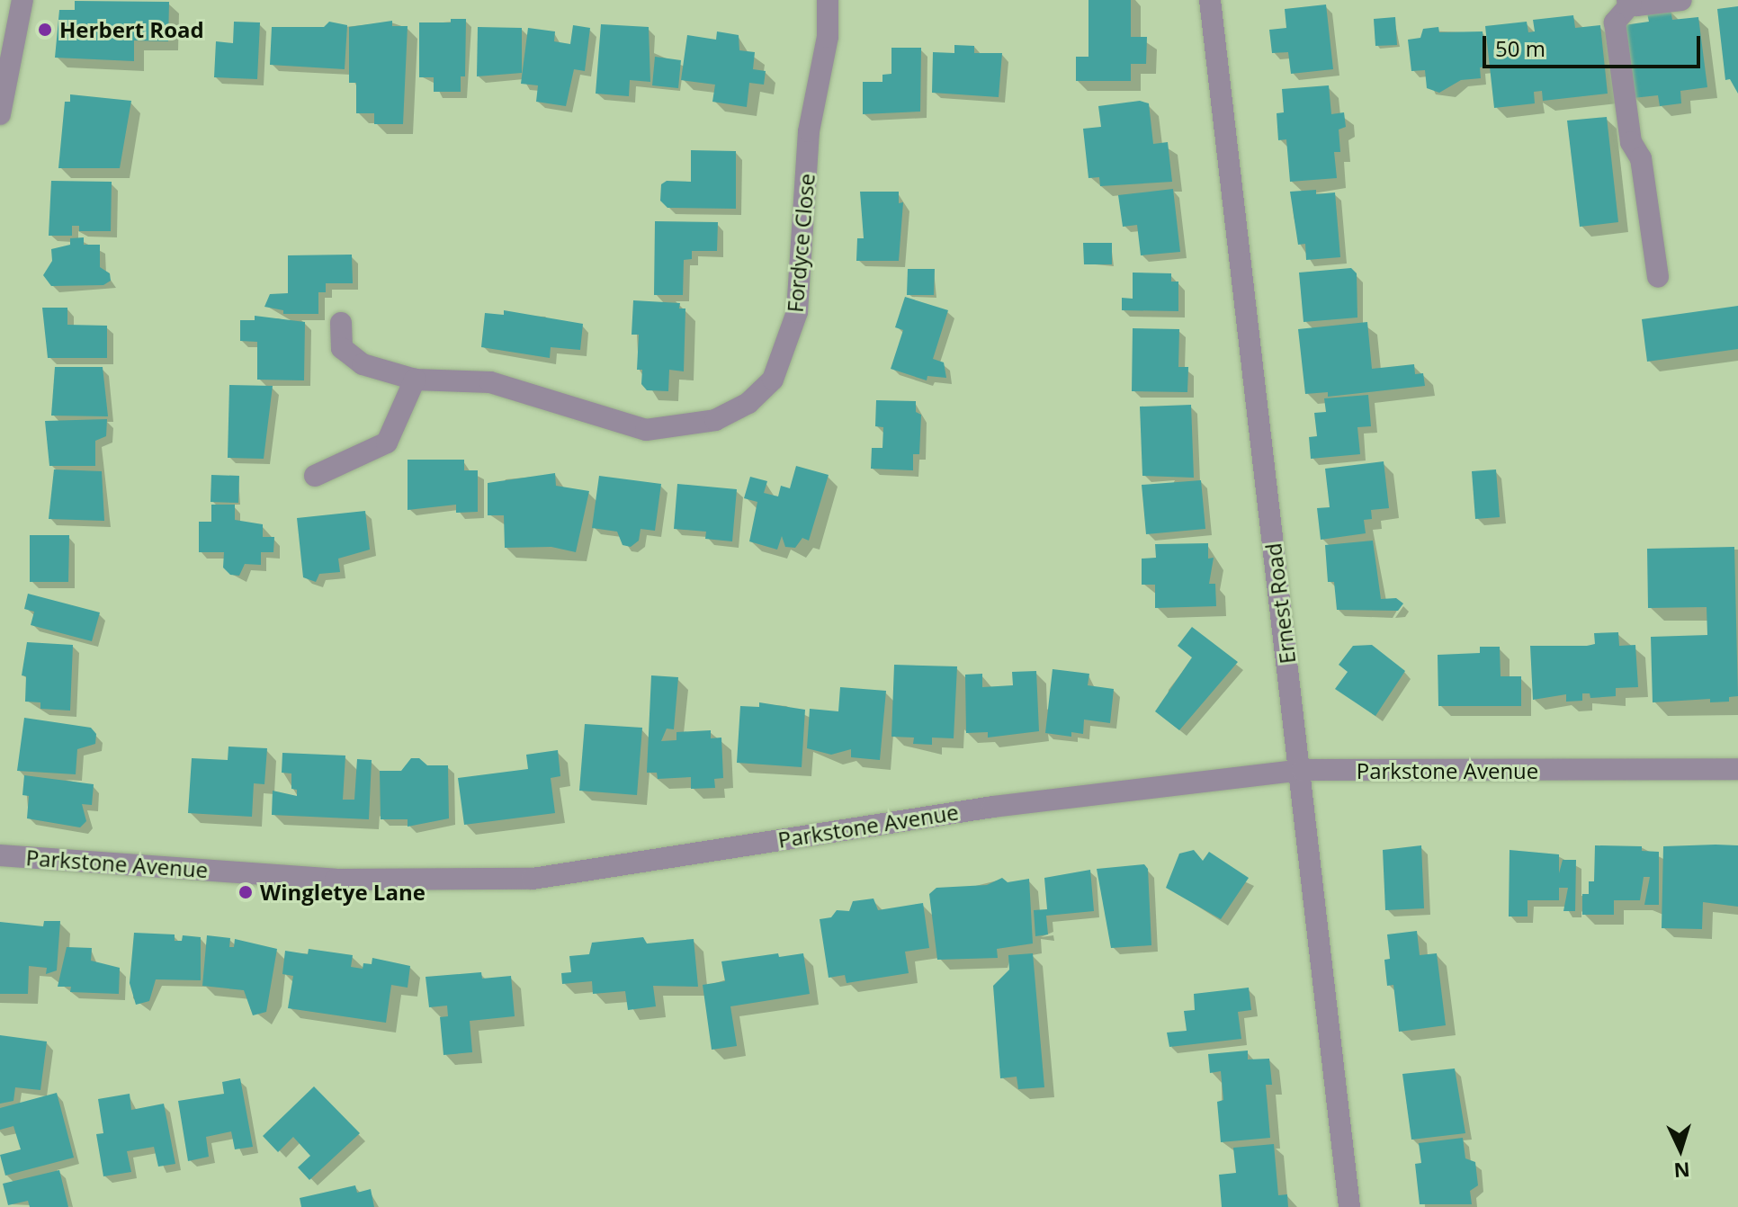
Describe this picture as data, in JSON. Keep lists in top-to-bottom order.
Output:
{
  "streets": {
    "street": ["Fordyce Close", "Ernest Road", "Parkstone Avenue"]
  },
  "crossings": [
    ["Ernest Road", "Parkstone Avenue"]
  ],
  "places": ["Herbert Road", "Wingletye Lane"],
  "scale_bar": "50 m",
  "north": "bottom"
}
